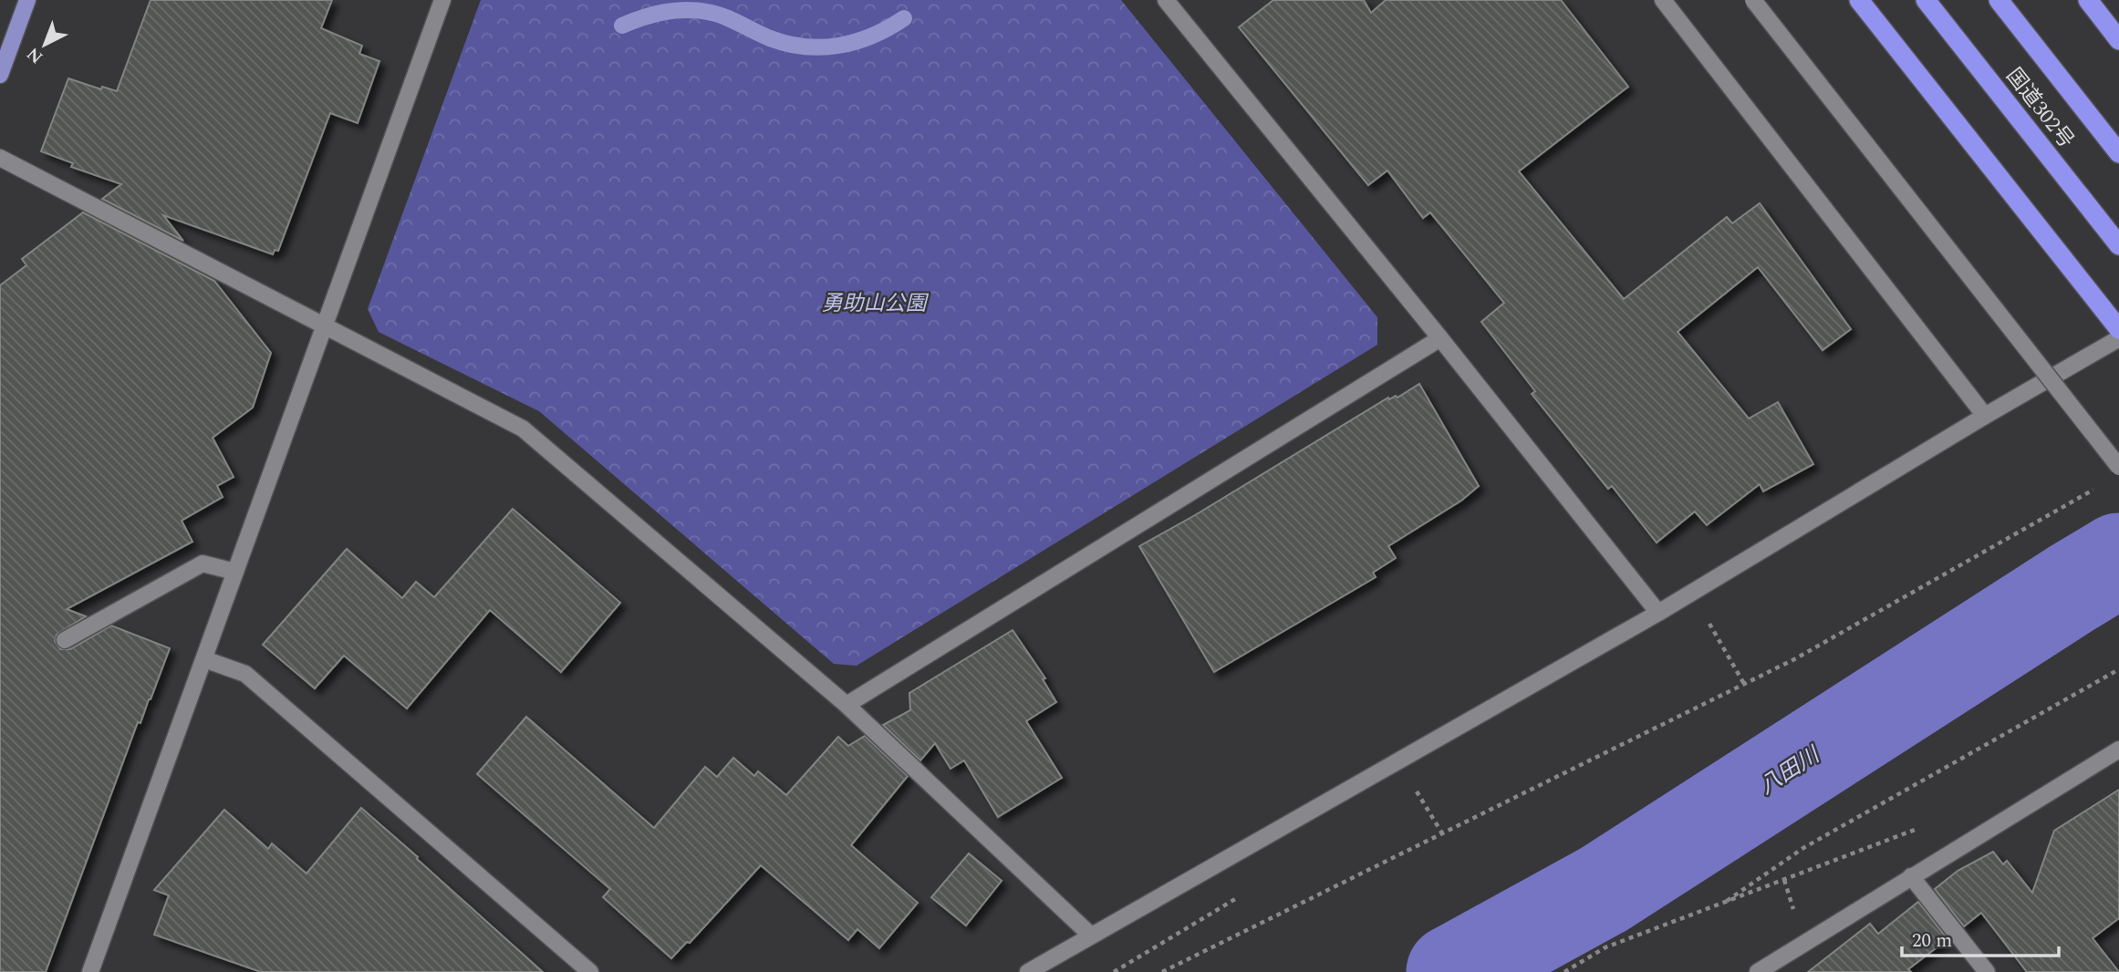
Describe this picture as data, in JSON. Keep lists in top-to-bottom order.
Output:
{
  "streets": {
    "highway": ["国道302号"]
  },
  "water": ["八田川"],
  "parks": ["勇助山公園"],
  "scale_bar": "20 m",
  "north": "bottom left"
}
